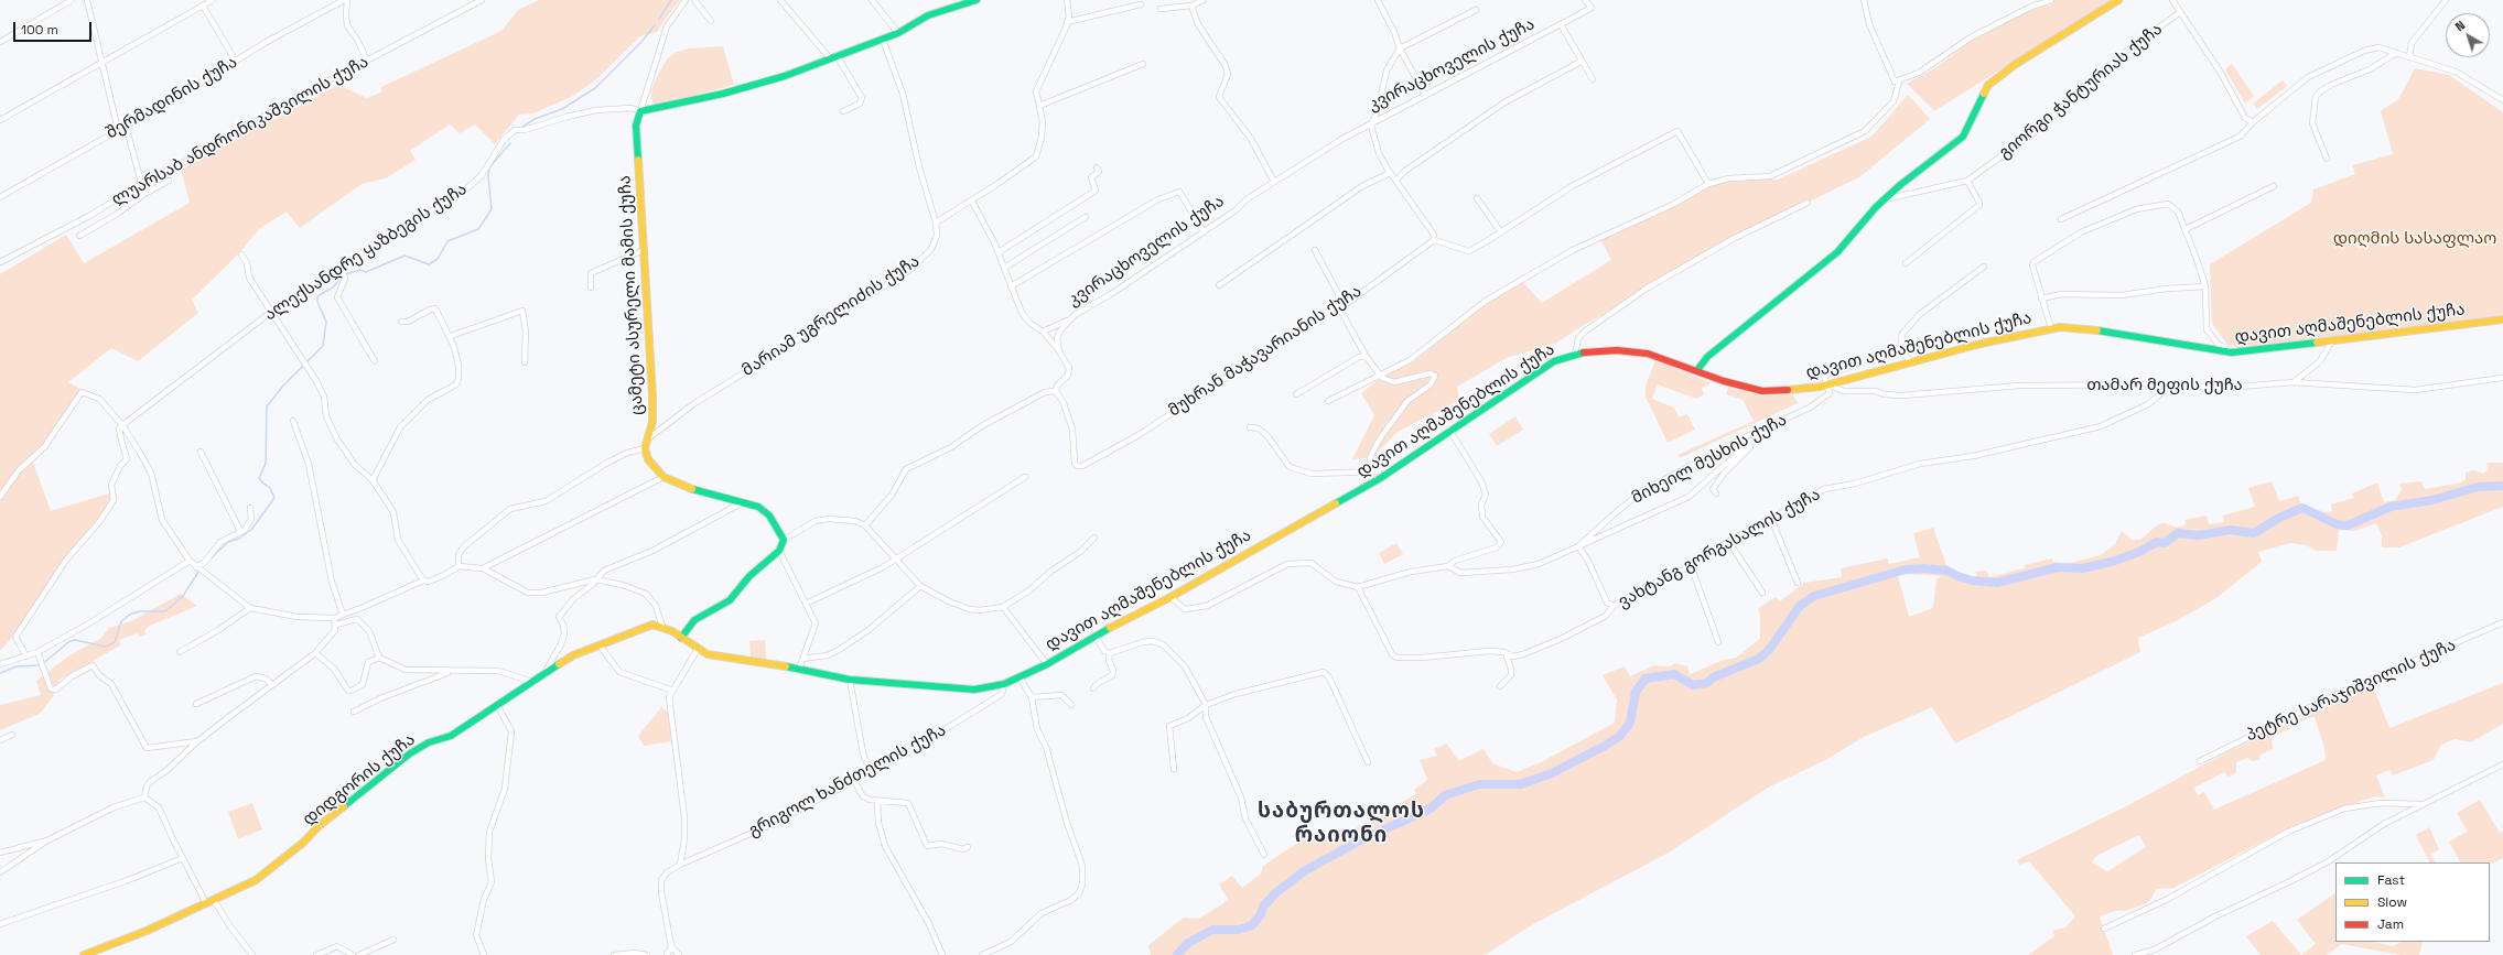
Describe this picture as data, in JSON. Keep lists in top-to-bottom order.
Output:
{
  "streets": {
    "street": [
      "კვირაცხოველის ქუჩა",
      "გიორგი ჭანტურიას ქუჩა",
      "შერმადინის ქუჩა",
      "ლუარსაბ ანდრონიკაშვილის ქუჩა",
      "ალექსანდრე ყაზბეგის ქუჩა",
      "ცამეტი ასურელი მამის ქუჩა",
      "მარიამ უგრელიძის ქუჩა",
      "დავით აღმაშენებლის ქუჩა",
      "მუხრან მაჭავარიანის ქუჩა",
      "თამარ მეფის ქუჩა",
      "მიხეილ მესხის ქუჩა",
      "ვახტანგ გორგასალის ქუჩა",
      "პეტრე სარაჯიშვილის ქუჩა",
      "დიდგორის ქუჩა",
      "გრიგოლ ხანძთელის ქუჩა"
    ]
  },
  "crossings": [
    ["ალექსანდრე ყაზბეგის ქუჩა", "ცამეტი ასურელი მამის ქუჩა"],
    ["ცამეტი ასურელი მამის ქუჩა", "მარიამ უგრელიძის ქუჩა"],
    ["დავით აღმაშენებლის ქუჩა", "თამარ მეფის ქუჩა"],
    ["დავით აღმაშენებლის ქუჩა", "მიხეილ მესხის ქუჩა"],
    ["დავით აღმაშენებლის ქუჩა", "გრიგოლ ხანძთელის ქუჩა"],
    ["თამარ მეფის ქუჩა", "მიხეილ მესხის ქუჩა"],
    ["თამარ მეფის ქუჩა", "ვახტანგ გორგასალის ქუჩა"],
    ["მიხეილ მესხის ქუჩა", "ვახტანგ გორგასალის ქუჩა"]
  ],
  "districts": ["საბურთალოს რაიონი"],
  "parks": ["დიღმის სასაფლაო"],
  "legend": ["Fast", "Slow", "Jam"],
  "scale_bar": "100 m",
  "north": "top left"
}
